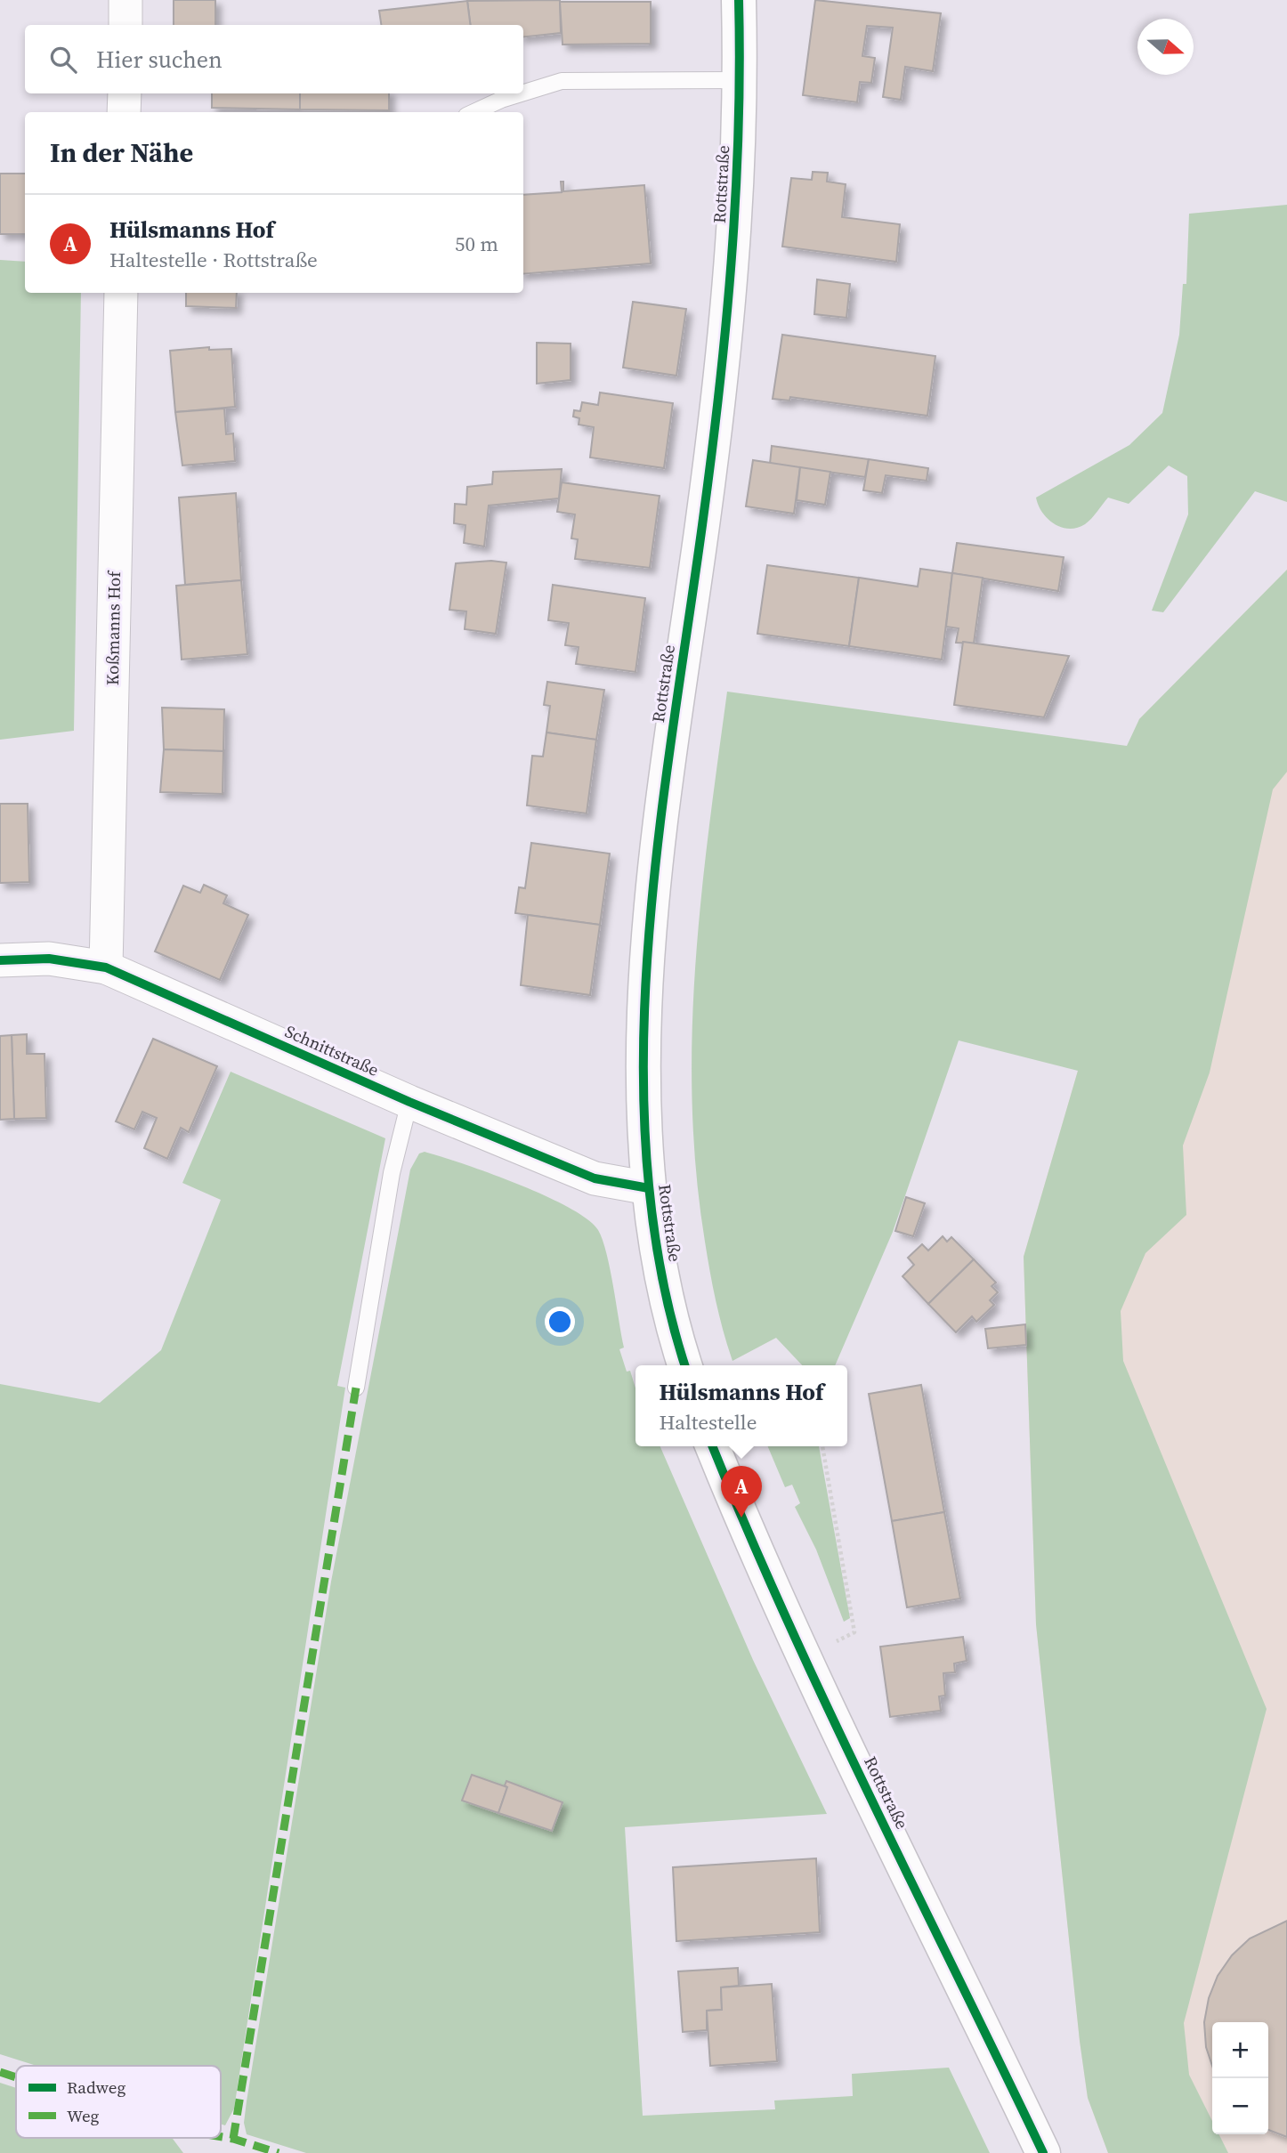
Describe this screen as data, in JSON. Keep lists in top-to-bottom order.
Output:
{
  "streets": {
    "street": ["Rottstraße", "Koßmanns Hof", "Schnittstraße"]
  },
  "crossings": [
    ["Rottstraße", "Schnittstraße"],
    ["Koßmanns Hof", "Schnittstraße"]
  ],
  "legend": ["Radweg", "Weg"],
  "north": "right",
  "page": {
    "search": "Hier suchen",
    "heading": "In der Nähe",
    "list": [
      {
        "mark": "A",
        "name": "Hülsmanns Hof",
        "note": "Haltestelle · Rottstraße",
        "value": "50 m"
      }
    ],
    "popup": ["Hülsmanns Hof", "Haltestelle"],
    "pins": "A",
    "map_buttons": ["+", "−"]
  }
}
